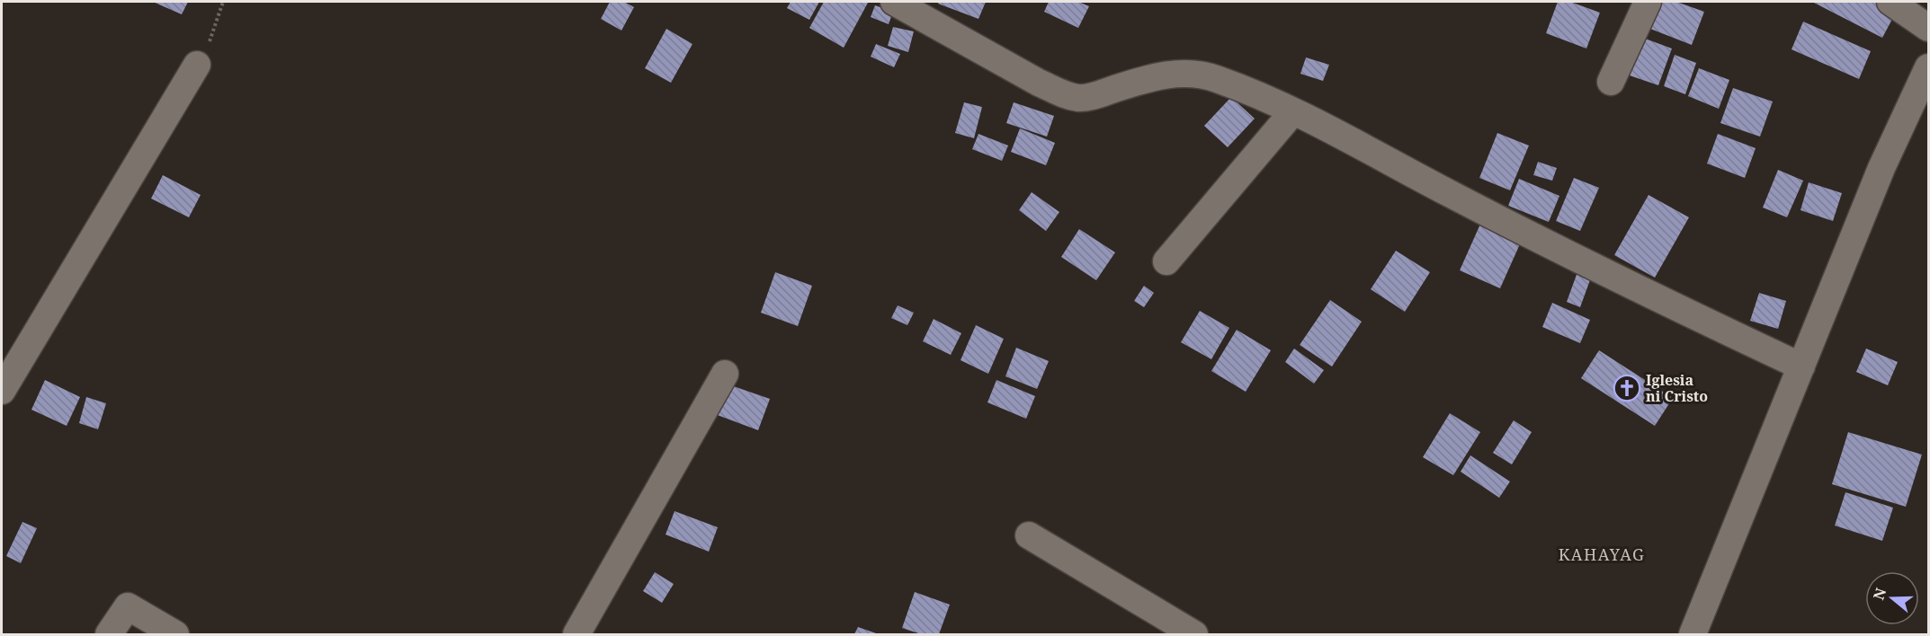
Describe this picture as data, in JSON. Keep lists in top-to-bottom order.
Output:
{
  "districts": ["KAHAYAG"],
  "places": {
    "church": ["Iglesia ni Cristo"]
  },
  "north": "left"
}
